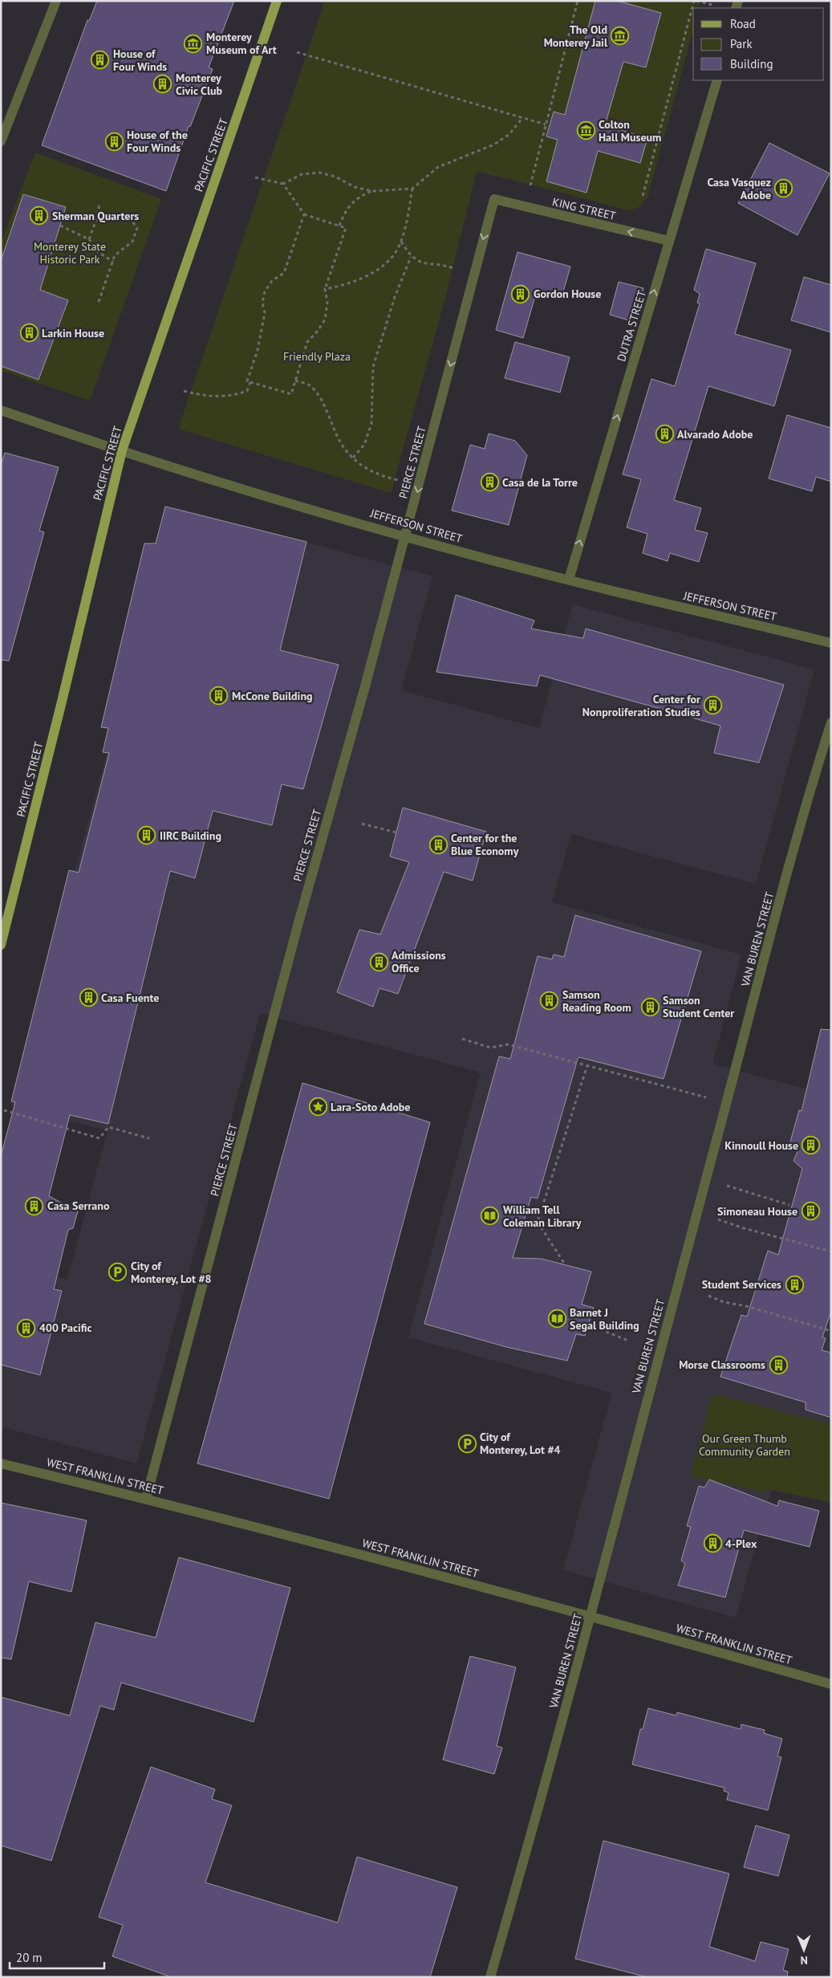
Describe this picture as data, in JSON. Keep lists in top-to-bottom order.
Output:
{
  "streets": {
    "main road": ["PACIFIC STREET"],
    "street": [
      "KING STREET",
      "DUTRA STREET",
      "PIERCE STREET",
      "JEFFERSON STREET",
      "VAN BUREN STREET",
      "WEST FRANKLIN STREET"
    ]
  },
  "crossings": [
    ["PACIFIC STREET", "JEFFERSON STREET"],
    ["KING STREET", "DUTRA STREET"],
    ["KING STREET", "PIERCE STREET"],
    ["DUTRA STREET", "JEFFERSON STREET"],
    ["PIERCE STREET", "JEFFERSON STREET"],
    ["PIERCE STREET", "WEST FRANKLIN STREET"],
    ["VAN BUREN STREET", "WEST FRANKLIN STREET"]
  ],
  "one_way": ["KING STREET", "DUTRA STREET"],
  "parks": ["Monterey State Historic Park", "Friendly Plaza", "Our Green Thumb Community Garden"],
  "places": {
    "museum": ["The Old Monterey Jail", "Monterey Museum of Art", "Colton Hall Museum"],
    "building": [
      "House of Four Winds",
      "Monterey Civic Club",
      "House of the Four Winds",
      "Casa Vasquez Adobe",
      "Sherman Quarters",
      "Gordon House",
      "Larkin House",
      "Alvarado Adobe",
      "Casa de la Torre",
      "McCone Building",
      "Center for Nonproliferation Studies",
      "IIRC Building",
      "Center for the Blue Economy",
      "Admissions Office",
      "Casa Fuente",
      "Samson Reading Room",
      "Samson Student Center",
      "Kinnoull House",
      "Casa Serrano",
      "Simoneau House",
      "Student Services",
      "400 Pacific",
      "Morse Classrooms",
      "4-Plex"
    ],
    "place": ["Lara-Soto Adobe"],
    "library": ["William Tell Coleman Library", "Barnet J Segal Building"],
    "parking": ["City of Monterey, Lot #8", "City of Monterey, Lot #4"]
  },
  "legend": ["Road", "Park", "Building"],
  "scale_bar": "20 m",
  "north": "bottom"
}
